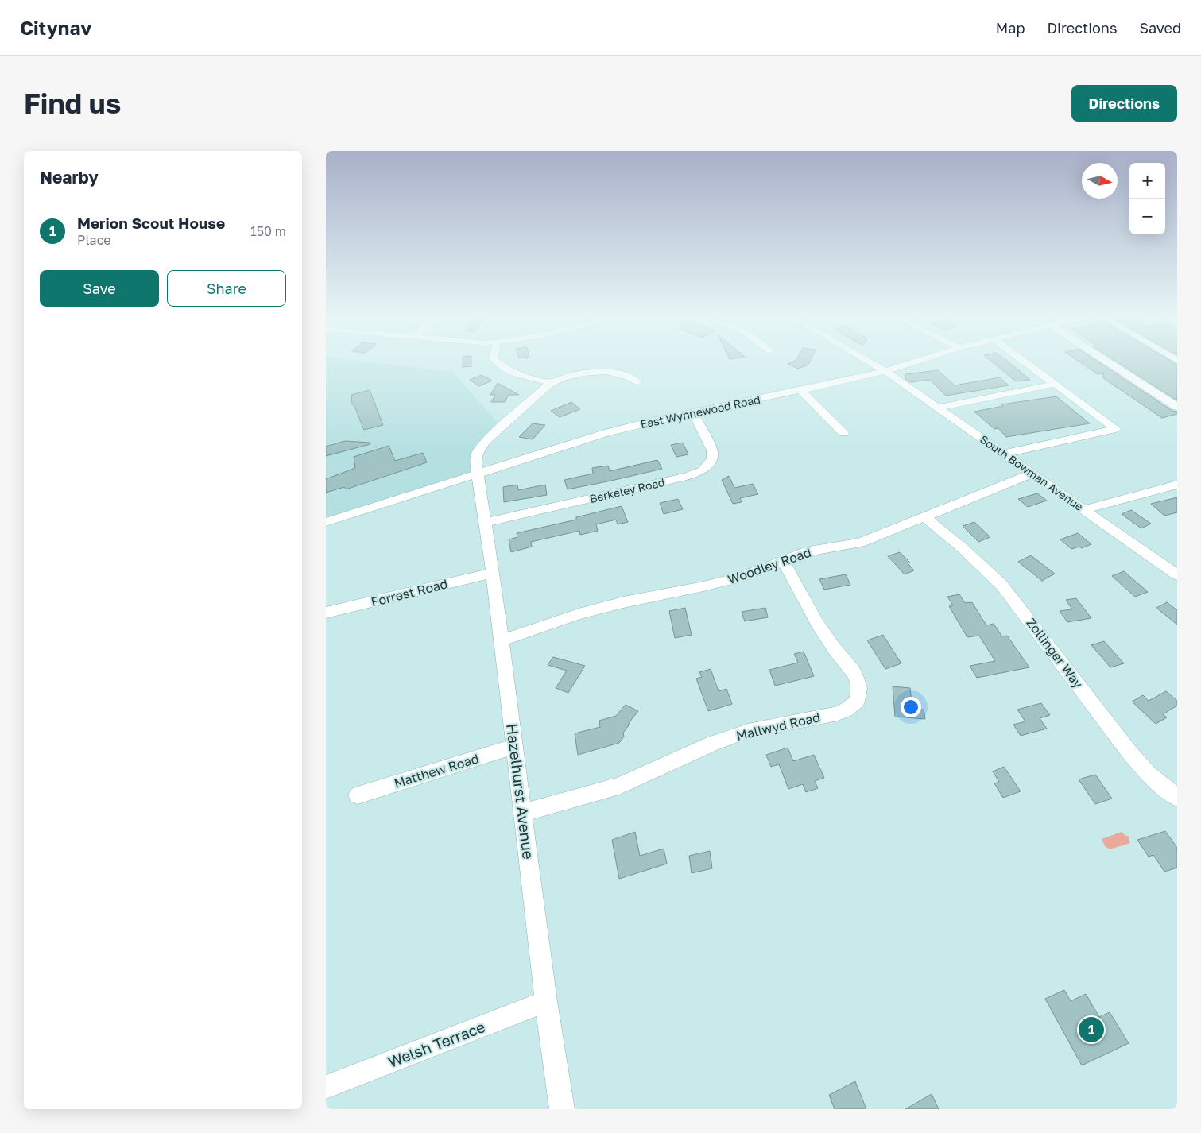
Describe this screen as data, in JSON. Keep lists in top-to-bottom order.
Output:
{
  "streets": {
    "street": [
      "East Wynnewood Road",
      "South Bowman Avenue",
      "Berkeley Road",
      "Woodley Road",
      "Forrest Road",
      "Zollinger Way",
      "Mallwyd Road",
      "Matthew Road",
      "Hazelhurst Avenue",
      "Welsh Terrace"
    ]
  },
  "crossings": [
    ["East Wynnewood Road", "South Bowman Avenue"],
    ["East Wynnewood Road", "Berkeley Road"],
    ["East Wynnewood Road", "Hazelhurst Avenue"],
    ["South Bowman Avenue", "Woodley Road"],
    ["Berkeley Road", "Hazelhurst Avenue"],
    ["Woodley Road", "Zollinger Way"],
    ["Woodley Road", "Mallwyd Road"],
    ["Woodley Road", "Hazelhurst Avenue"],
    ["Forrest Road", "Hazelhurst Avenue"],
    ["Mallwyd Road", "Hazelhurst Avenue"],
    ["Matthew Road", "Hazelhurst Avenue"],
    ["Hazelhurst Avenue", "Welsh Terrace"]
  ],
  "north": "right",
  "page": {
    "header": "Citynav",
    "nav": ["Map", "Directions", "Saved"],
    "buttons": [
      "Directions",
      ["Save", "Share"]
    ],
    "title": "Find us",
    "heading": "Nearby",
    "map_buttons": ["+", "−"],
    "list": [
      {
        "mark": "1",
        "name": "Merion Scout House",
        "note": "Place",
        "value": "150 m"
      }
    ],
    "pins": "1"
  }
}
